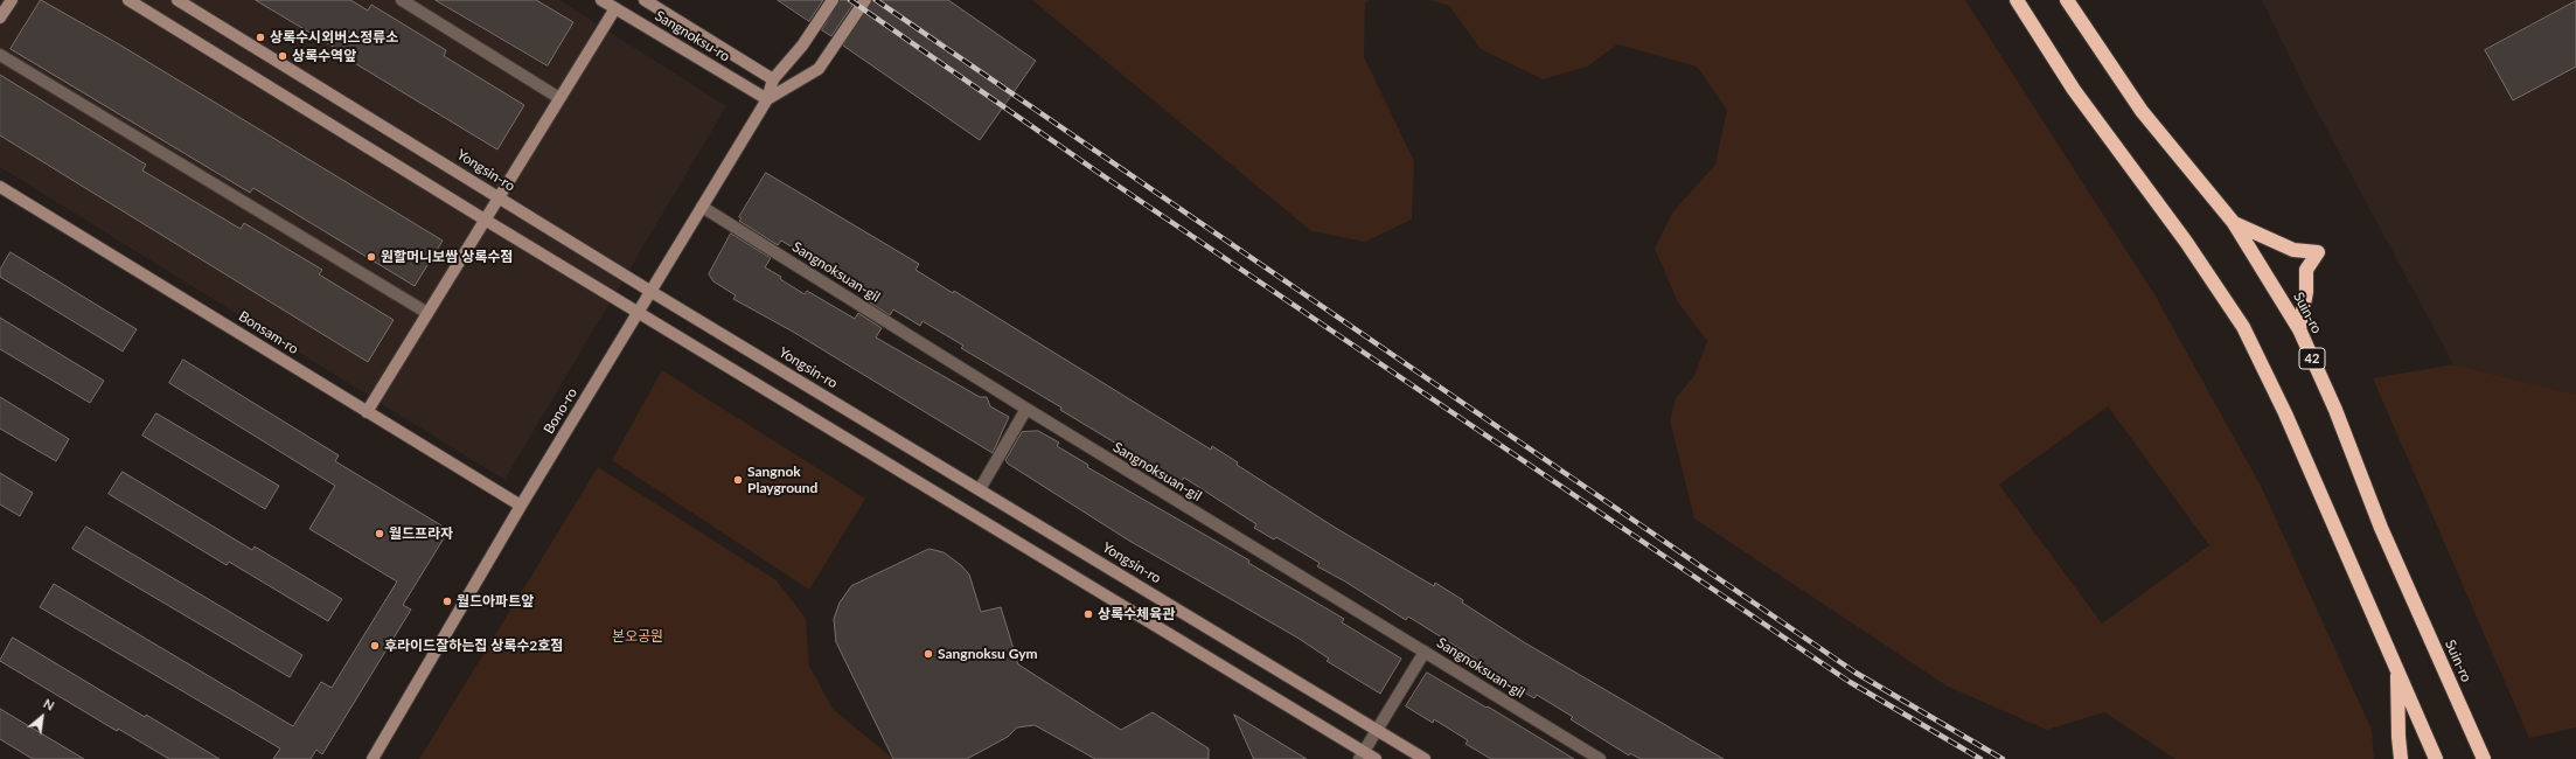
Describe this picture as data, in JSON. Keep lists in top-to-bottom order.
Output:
{
  "streets": {
    "highway": ["Suin-ro", "42"],
    "main road": [
      "Sangnoksu-ro",
      "Yongsin-ro",
      "Bonsam-ro",
      "Bono-ro"
    ],
    "street": ["Sangnoksuan-gil"]
  },
  "crossings": [
    ["Sangnoksu-ro", "Bono-ro"],
    ["Yongsin-ro", "Bono-ro"],
    ["Sangnoksuan-gil", "Bono-ro"],
    ["Bonsam-ro", "Bono-ro"]
  ],
  "parks": ["본오공원"],
  "places": [
    "상록수시외버스정류소",
    "상록수역앞",
    "원할머니보쌈 상록수점",
    "Sangnok Playground",
    "월드프라자",
    "월드아파트앞",
    "상록수체육관",
    "후라이드잘하는집 상록수2호점",
    "Sangnoksu Gym"
  ],
  "north": "top right"
}
